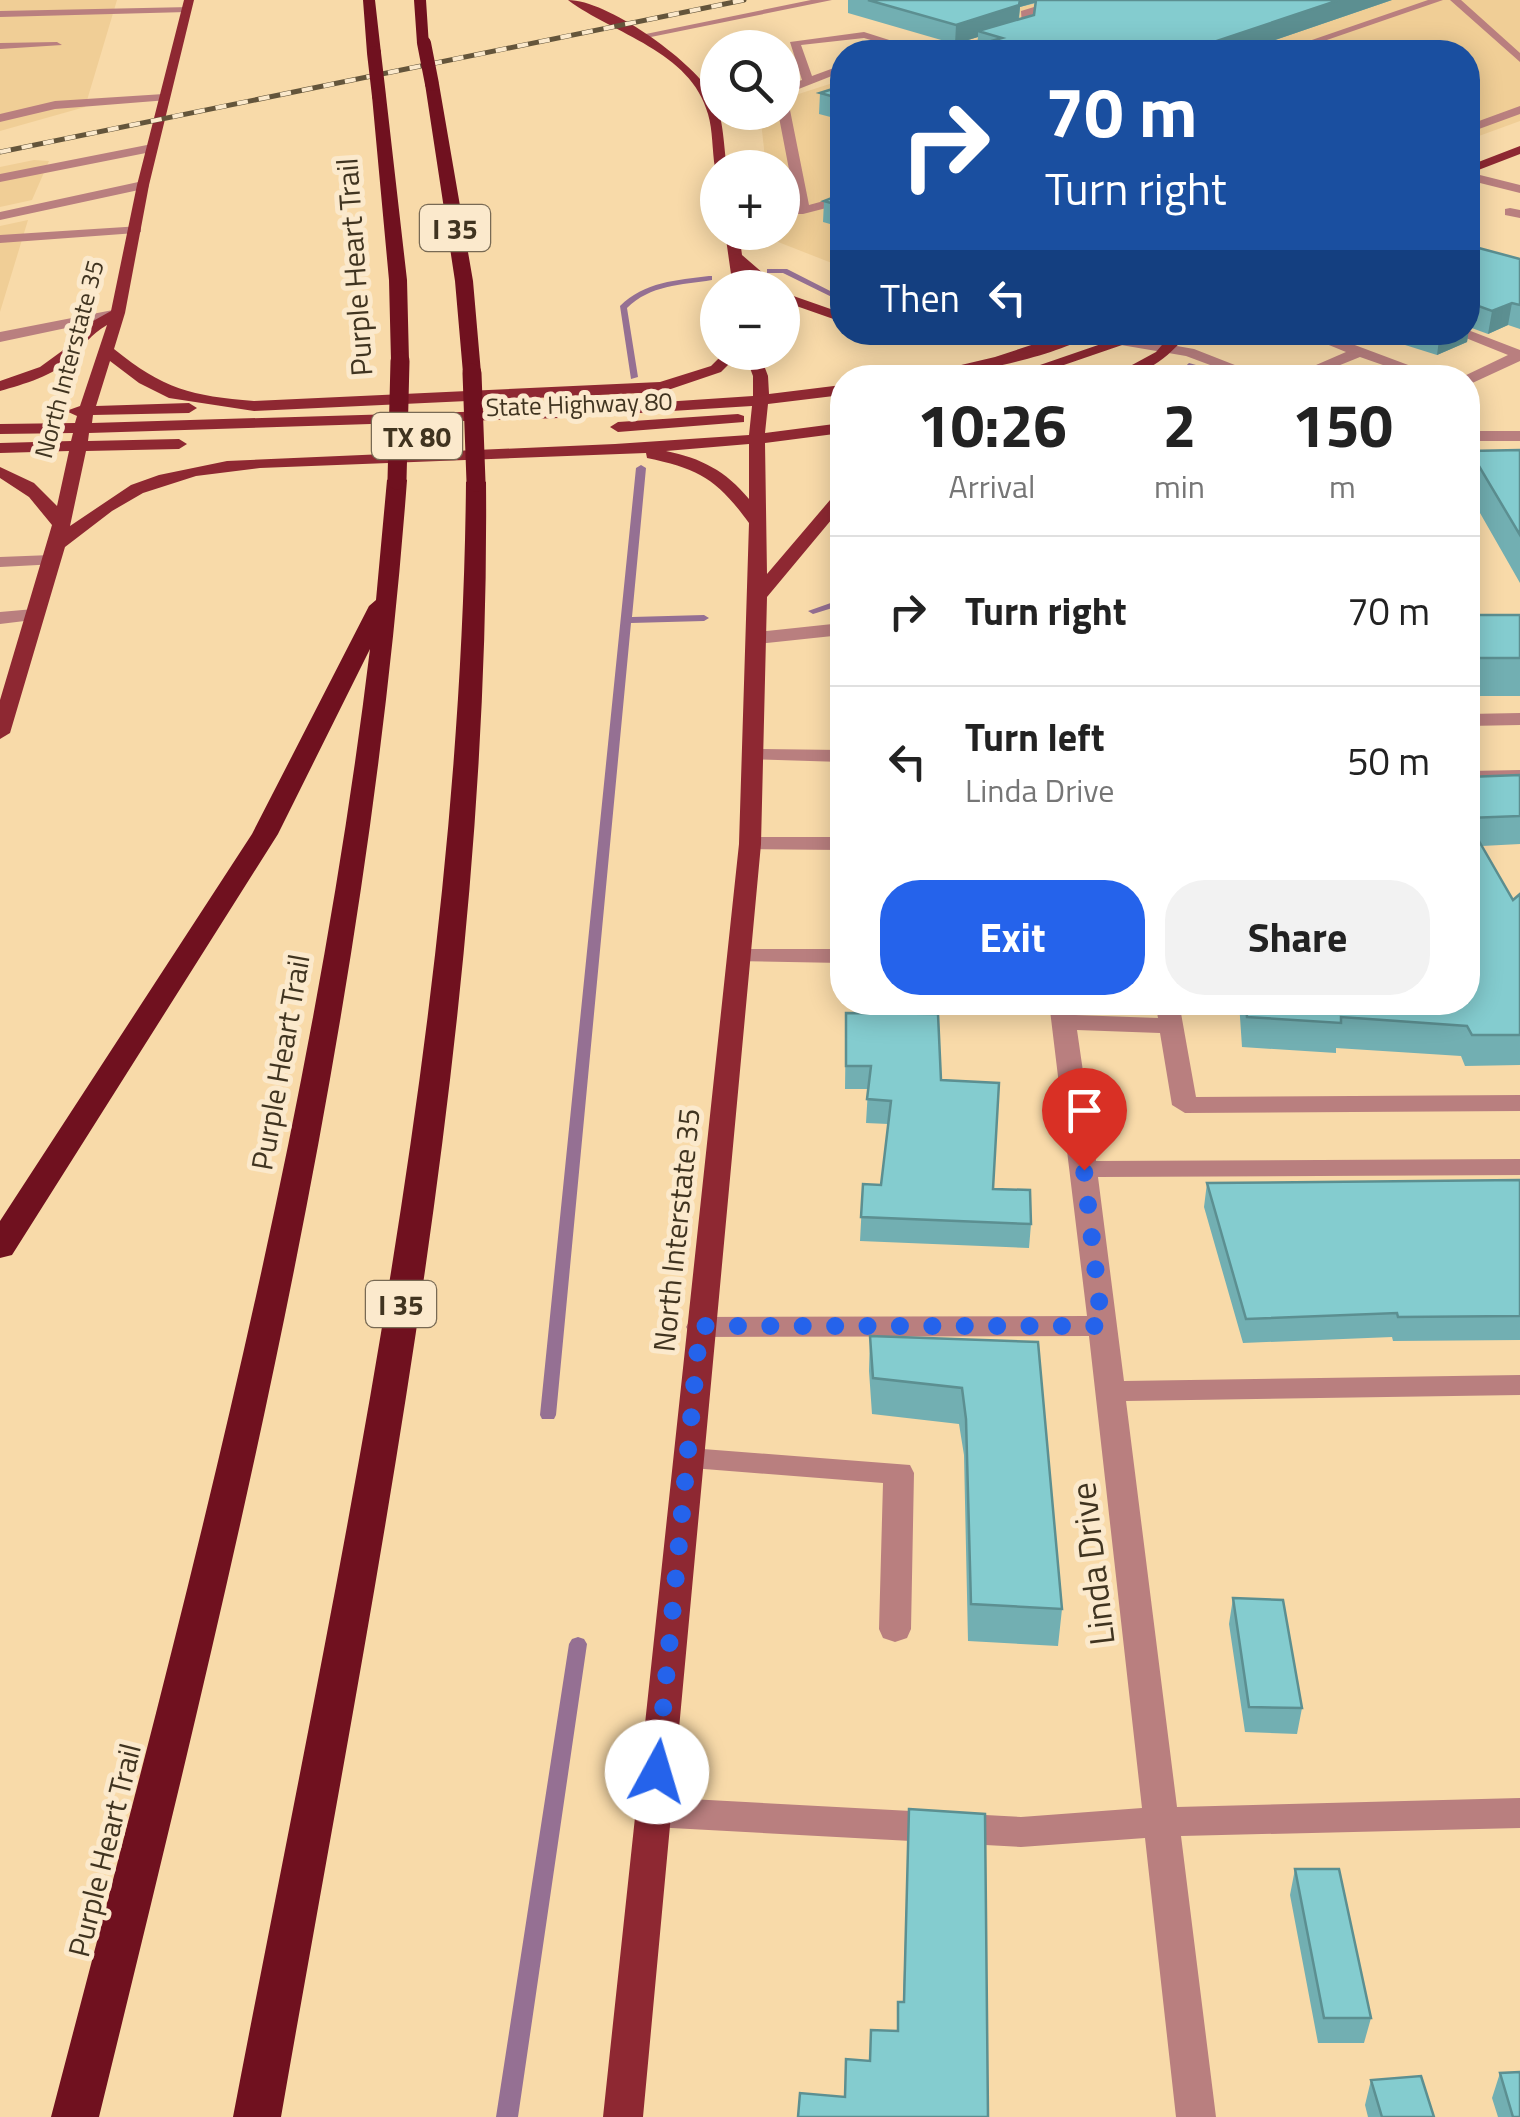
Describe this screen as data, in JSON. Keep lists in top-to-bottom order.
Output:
{
  "streets": {
    "highway": ["I 35", "Purple Heart Trail"],
    "main road": ["North Interstate 35", "State Highway 80", "TX 80"],
    "street": ["Linda Drive"]
  },
  "crossings": [
    ["North Interstate 35", "State Highway 80"],
    ["North Interstate 35", "TX 80"],
    ["State Highway 80", "TX 80"]
  ],
  "page": {
    "map_buttons": ["+", "−"],
    "turn": ["70 m", "Turn right"],
    "then": "Then",
    "eta": [
      "10:26",
      "Arrival",
      "2",
      "min",
      "150",
      "m"
    ],
    "list": [
      {
        "name": "Turn right",
        "value": "70 m"
      },
      {
        "name": "Turn left",
        "note": "Linda Drive",
        "value": "50 m"
      }
    ],
    "buttons": ["Exit", "Share"]
  }
}
